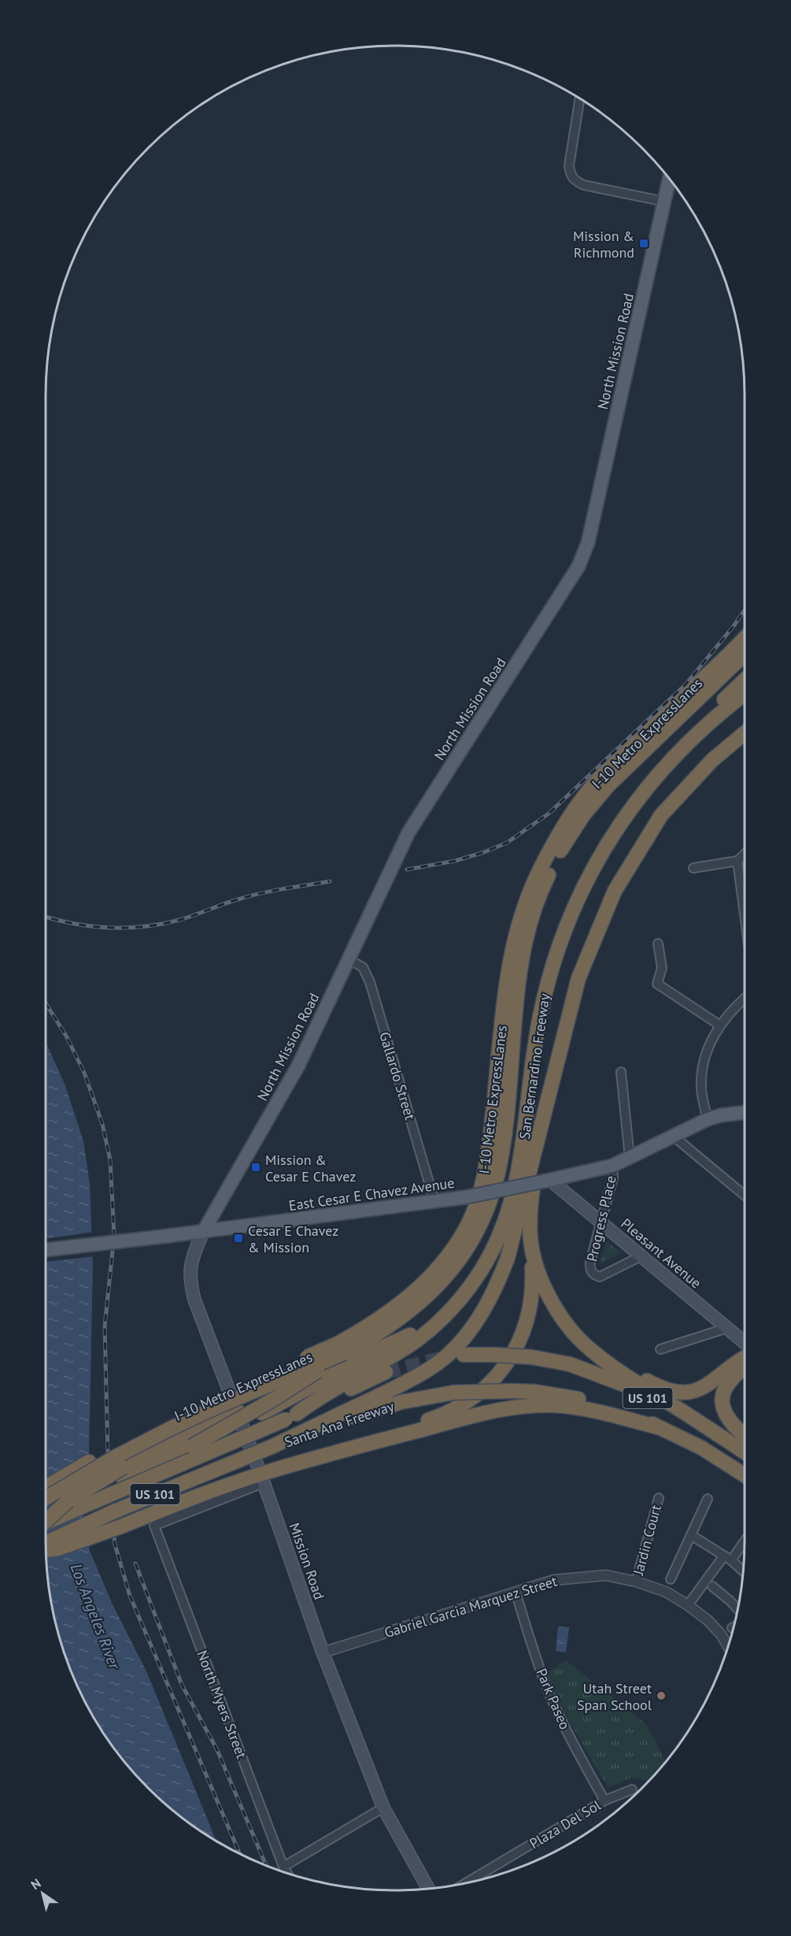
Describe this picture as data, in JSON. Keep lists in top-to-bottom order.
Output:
{
  "streets": {
    "highway": [
      "I-10 Metro ExpressLanes",
      "San Bernardino Freeway",
      "US 101",
      "Santa Ana Freeway"
    ],
    "main road": [
      "North Mission Road",
      "East Cesar E Chavez Avenue",
      "Pleasant Avenue",
      "Mission Road"
    ],
    "street": [
      "Gallardo Street",
      "Progress Place",
      "Jardin Court",
      "Gabriel Garcia Marquez Street",
      "Park Paseo",
      "North Myers Street",
      "Plaza Del Sol"
    ]
  },
  "crossings": [
    ["North Mission Road", "Gallardo Street"],
    ["North Mission Road", "East Cesar E Chavez Avenue"],
    ["North Mission Road", "Mission Road"],
    ["San Bernardino Freeway", "Santa Ana Freeway"],
    ["Gallardo Street", "East Cesar E Chavez Avenue"],
    ["East Cesar E Chavez Avenue", "Progress Place"],
    ["East Cesar E Chavez Avenue", "Pleasant Avenue"],
    ["East Cesar E Chavez Avenue", "Mission Road"],
    ["Progress Place", "Pleasant Avenue"],
    ["Jardin Court", "Gabriel Garcia Marquez Street"],
    ["Mission Road", "Gabriel Garcia Marquez Street"],
    ["Mission Road", "North Myers Street"],
    ["Gabriel Garcia Marquez Street", "Park Paseo"],
    ["Park Paseo", "Plaza Del Sol"]
  ],
  "water": ["Los Angeles River"],
  "places": {
    "transit": ["Mission & Richmond", "Mission & Cesar E Chavez", "Cesar E Chavez & Mission"],
    "other": ["Utah Street Span School"]
  },
  "north": "top left"
}
